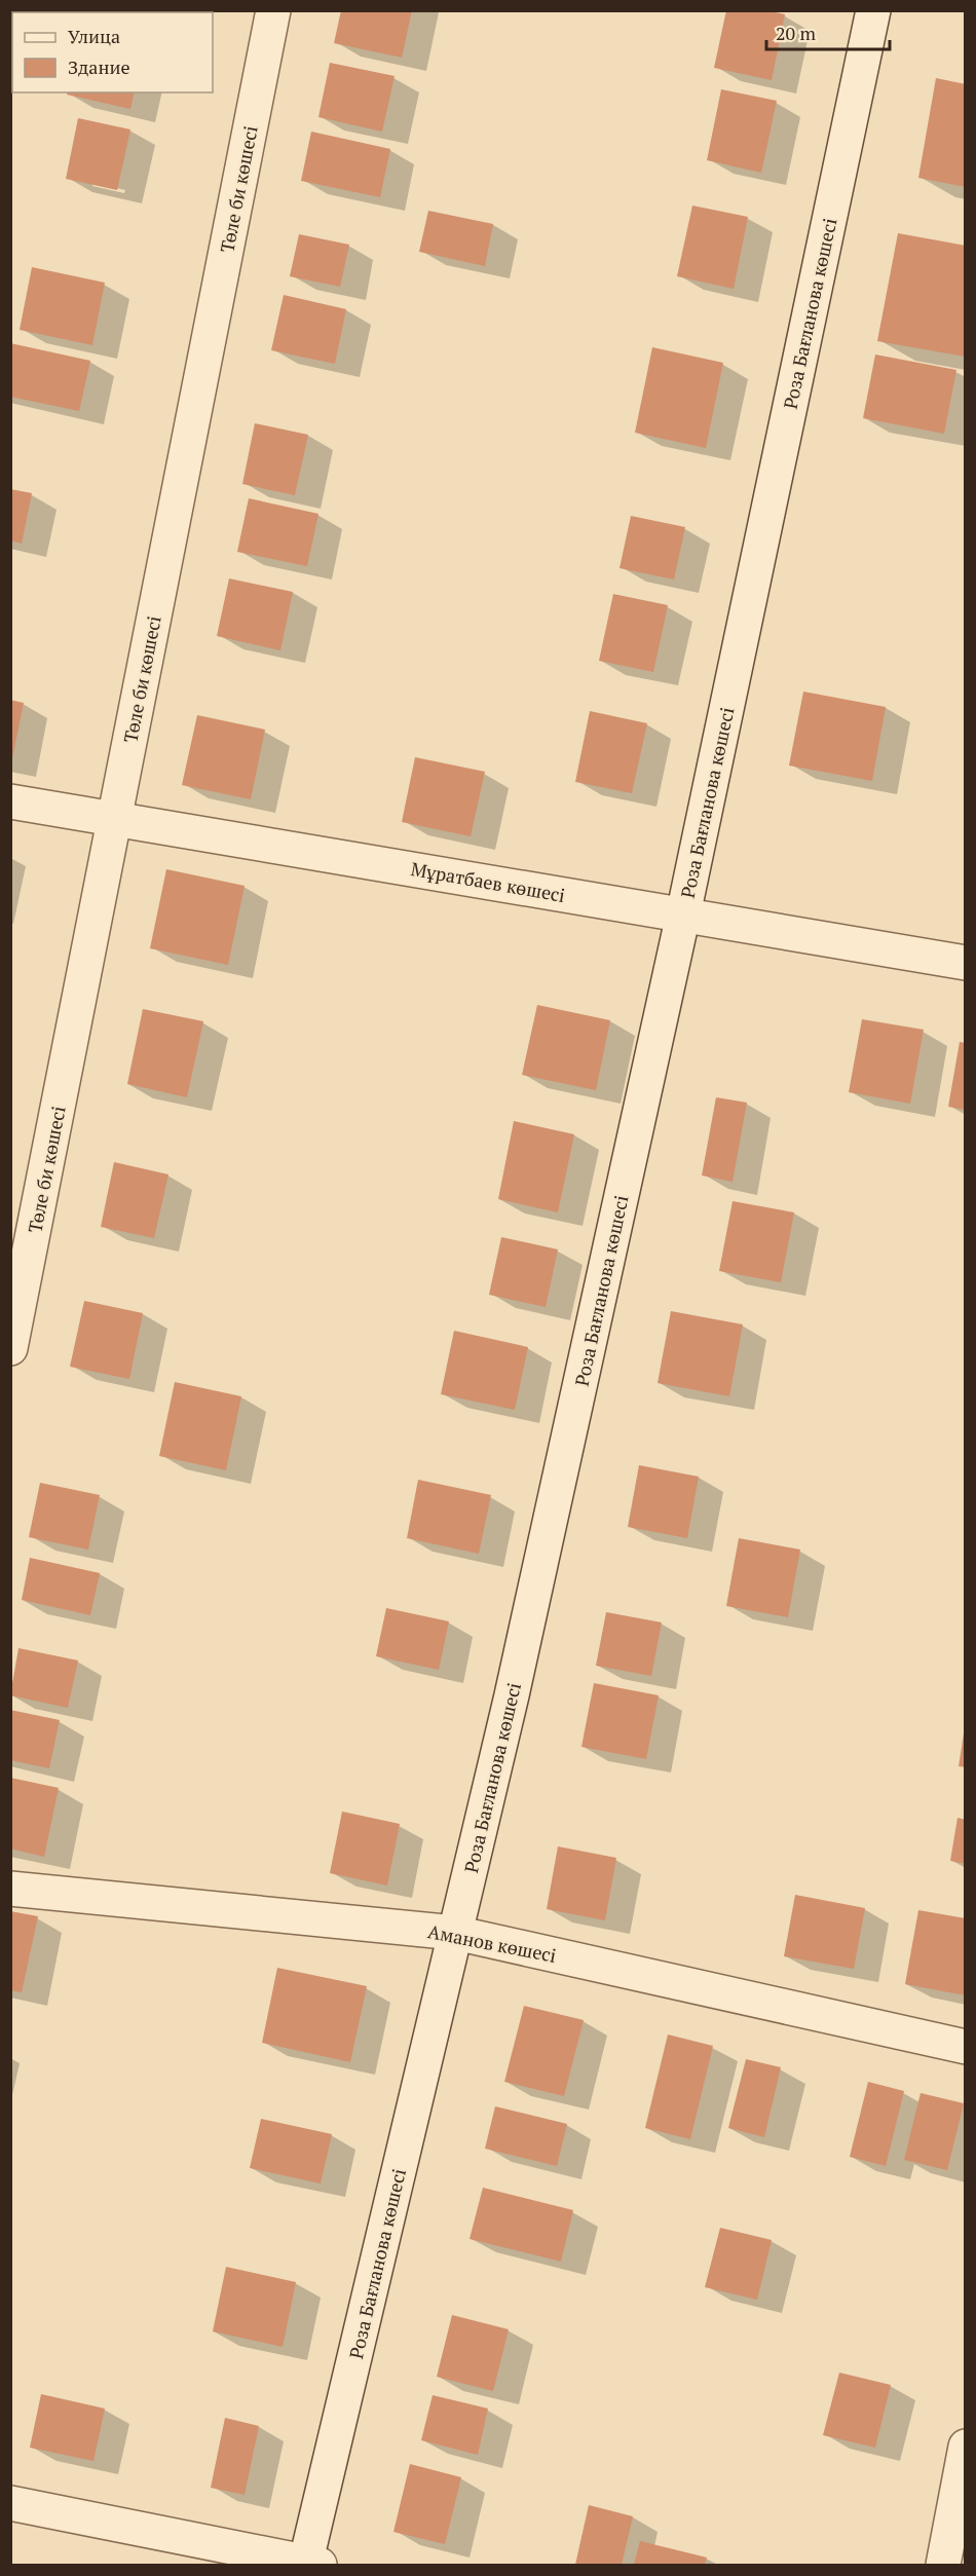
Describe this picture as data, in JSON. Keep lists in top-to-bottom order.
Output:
{
  "streets": {
    "street": [
      "Төле би көшесі",
      "Роза Бағланова көшесі",
      "Мұратбаев көшесі",
      "Аманов көшесі"
    ]
  },
  "crossings": [
    ["Төле би көшесі", "Мұратбаев көшесі"],
    ["Роза Бағланова көшесі", "Мұратбаев көшесі"],
    ["Роза Бағланова көшесі", "Аманов көшесі"]
  ],
  "legend": ["Улица", "Здание"],
  "scale_bar": "20 m"
}
